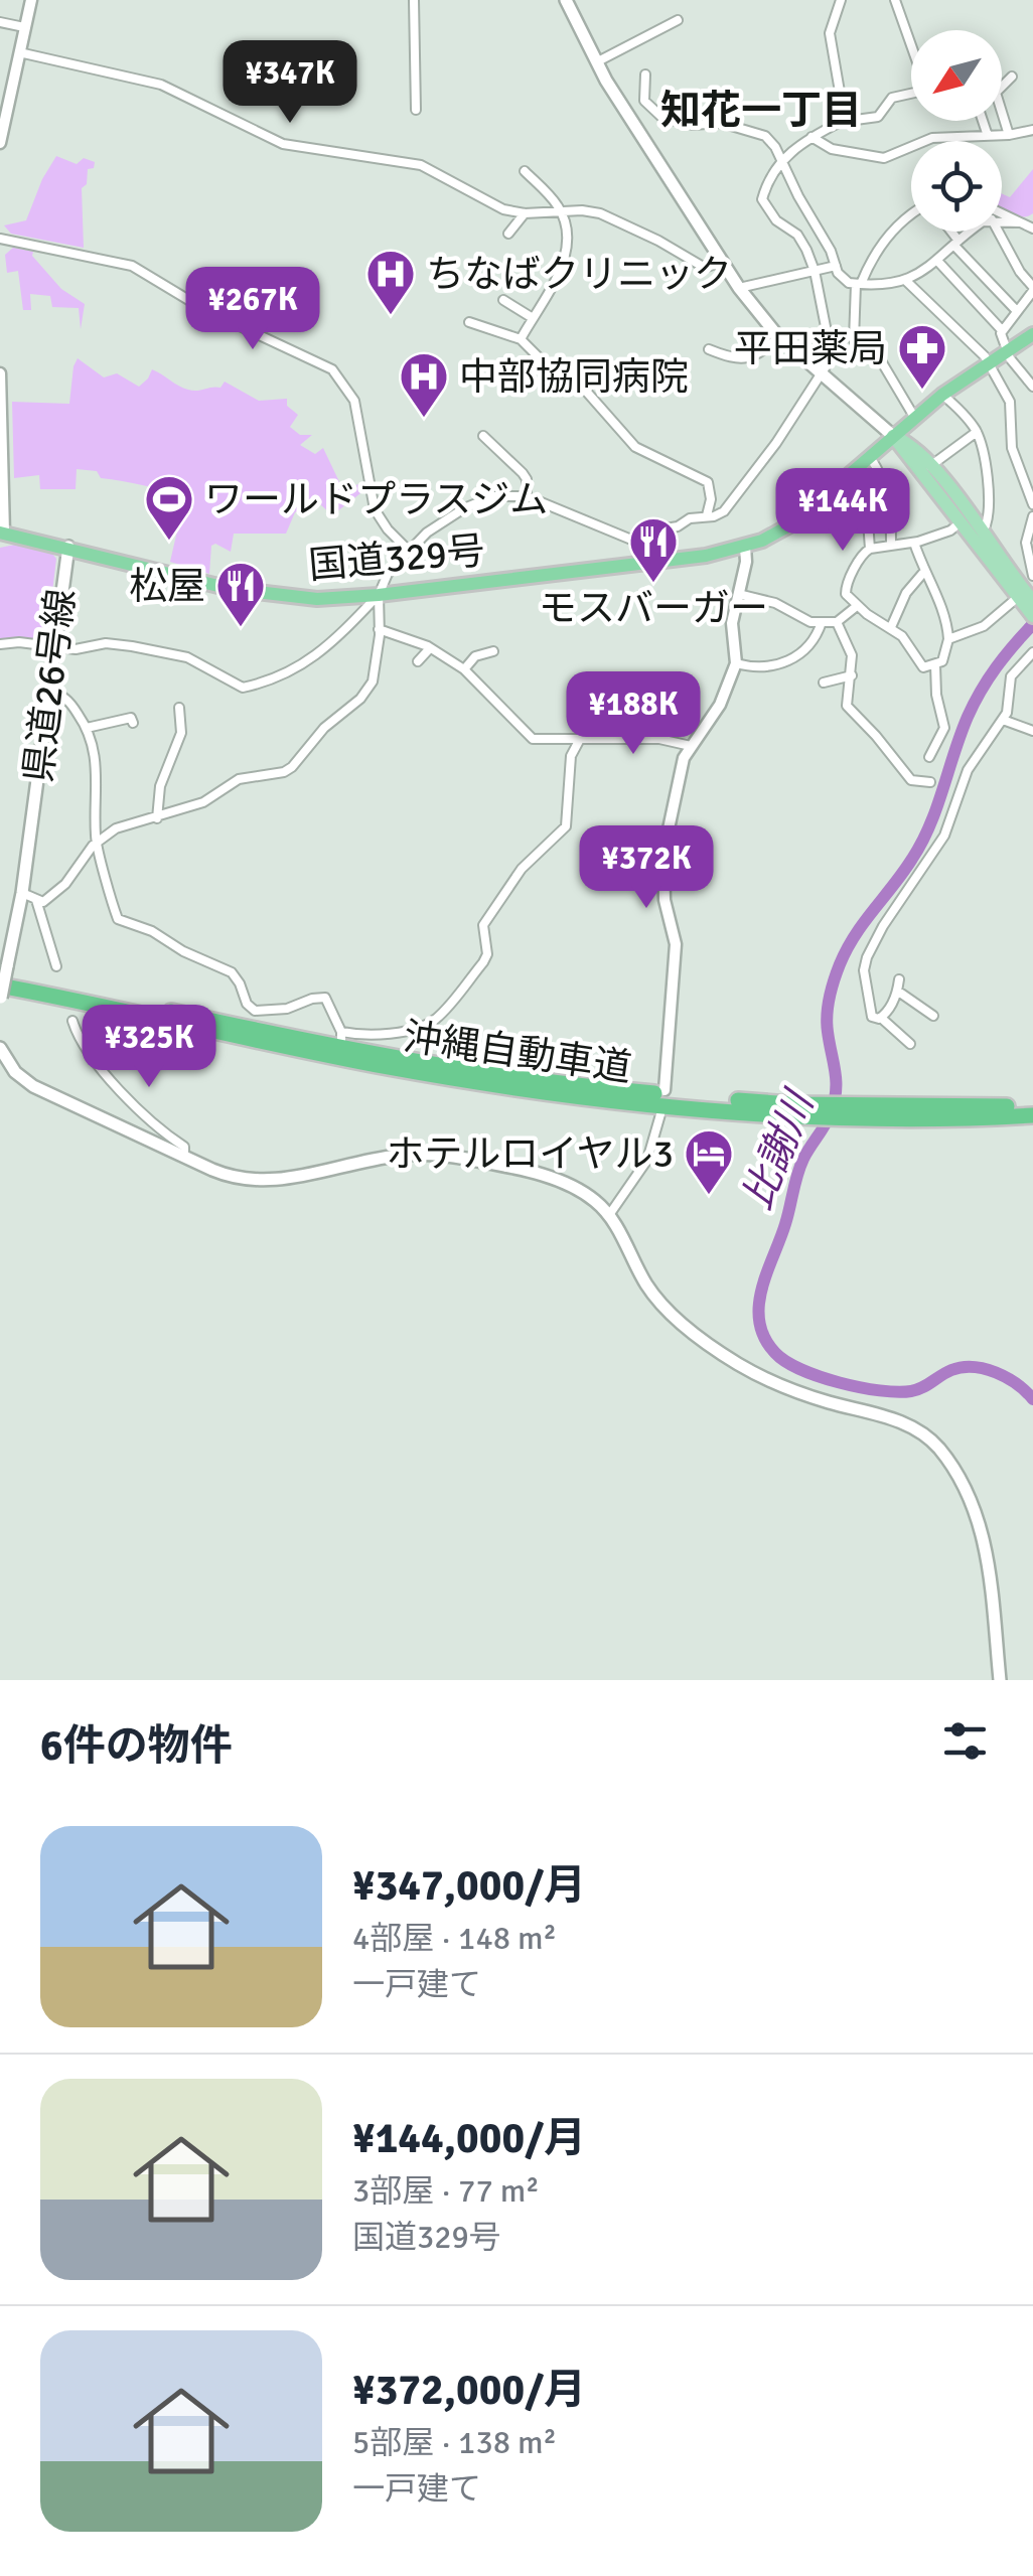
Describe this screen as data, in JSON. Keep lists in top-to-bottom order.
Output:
{
  "streets": {
    "highway": ["国道329号", "沖縄自動車道"],
    "main road": ["県道26号線"]
  },
  "crossings": [
    ["国道329号", "県道26号線"],
    ["県道26号線", "沖縄自動車道"]
  ],
  "districts": ["知花一丁目"],
  "water": ["比謝川"],
  "places": {
    "hospital": ["ちなばクリニック", "中部協同病院"],
    "pharmacy": ["平田薬局"],
    "sports": ["ワールドプラスジム"],
    "restaurant": ["モスバーガー", "松屋"],
    "hotel": ["ホテルロイヤル3"]
  },
  "north": "bottom left",
  "page": {
    "price": [
      "¥347K",
      "¥267K",
      "¥144K",
      "¥188K",
      "¥372K",
      "¥325K"
    ],
    "heading": "6件の物件",
    "list": [
      {
        "name": "¥347,000/月",
        "note": "4部屋 · 148 m² · 一戸建て"
      },
      {
        "name": "¥144,000/月",
        "note": "3部屋 · 77 m² · 国道329号"
      },
      {
        "name": "¥372,000/月",
        "note": "5部屋 · 138 m² · 一戸建て"
      }
    ]
  }
}
